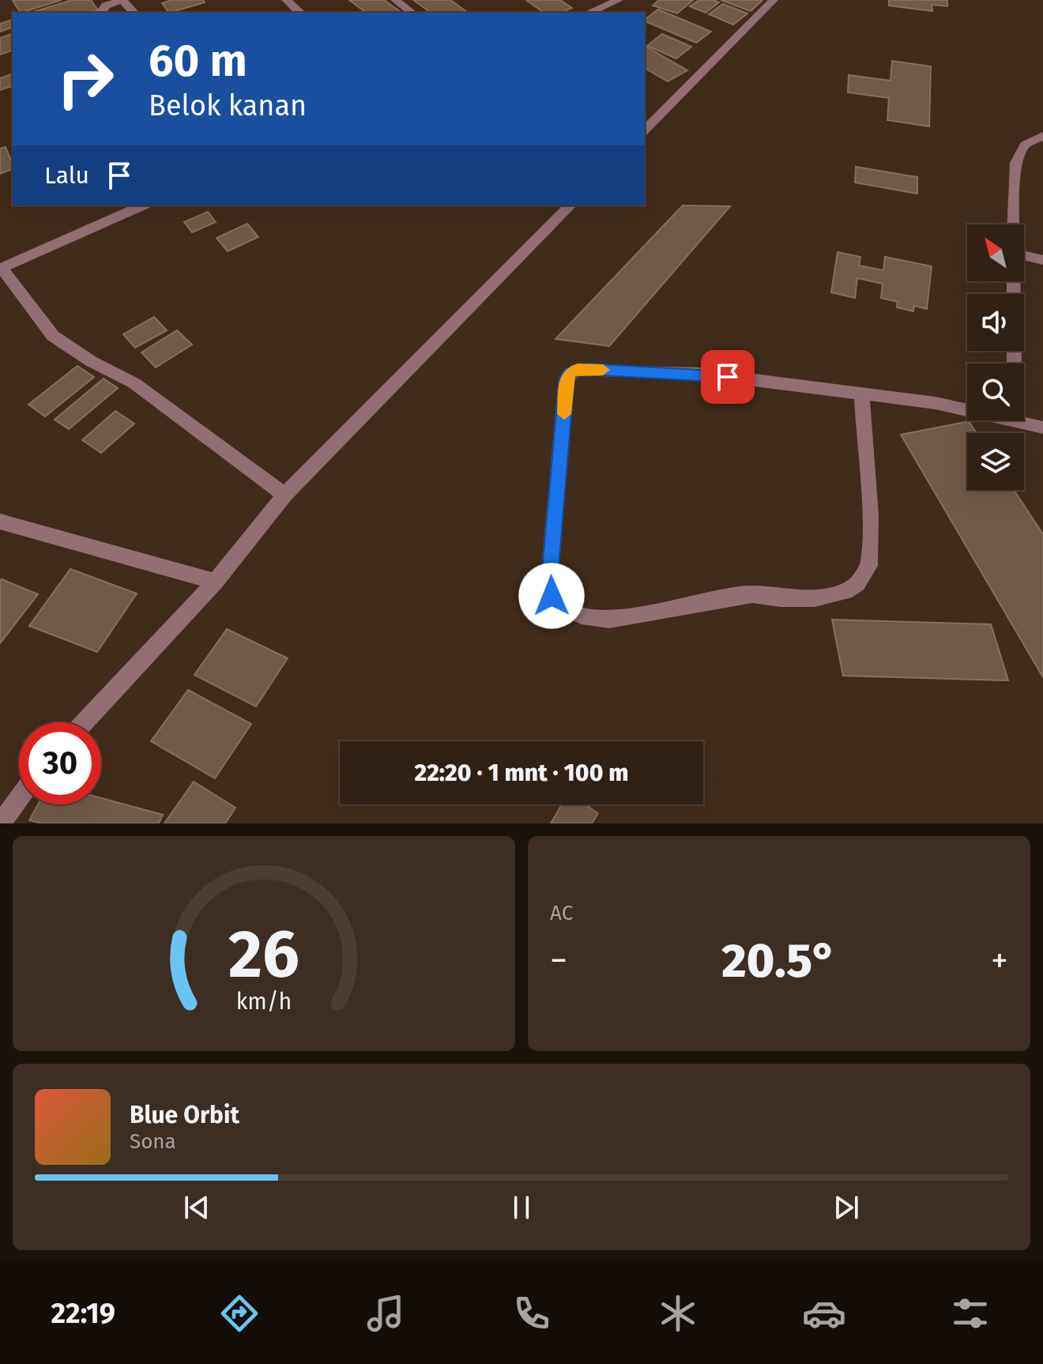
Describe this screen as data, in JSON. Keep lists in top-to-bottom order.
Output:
{
  "north": "top left",
  "page": {
    "turn": ["60 m", "Belok kanan"],
    "then": "Lalu",
    "limit": "30",
    "trip": "22:20 · 1 mnt · 100 m",
    "tile": "AC",
    "heat": ["−", "20.5°", "+"],
    "song": ["Blue Orbit", "Sona"],
    "tabs": "22:19",
    "gauge": ["26", "km/h"]
  }
}
